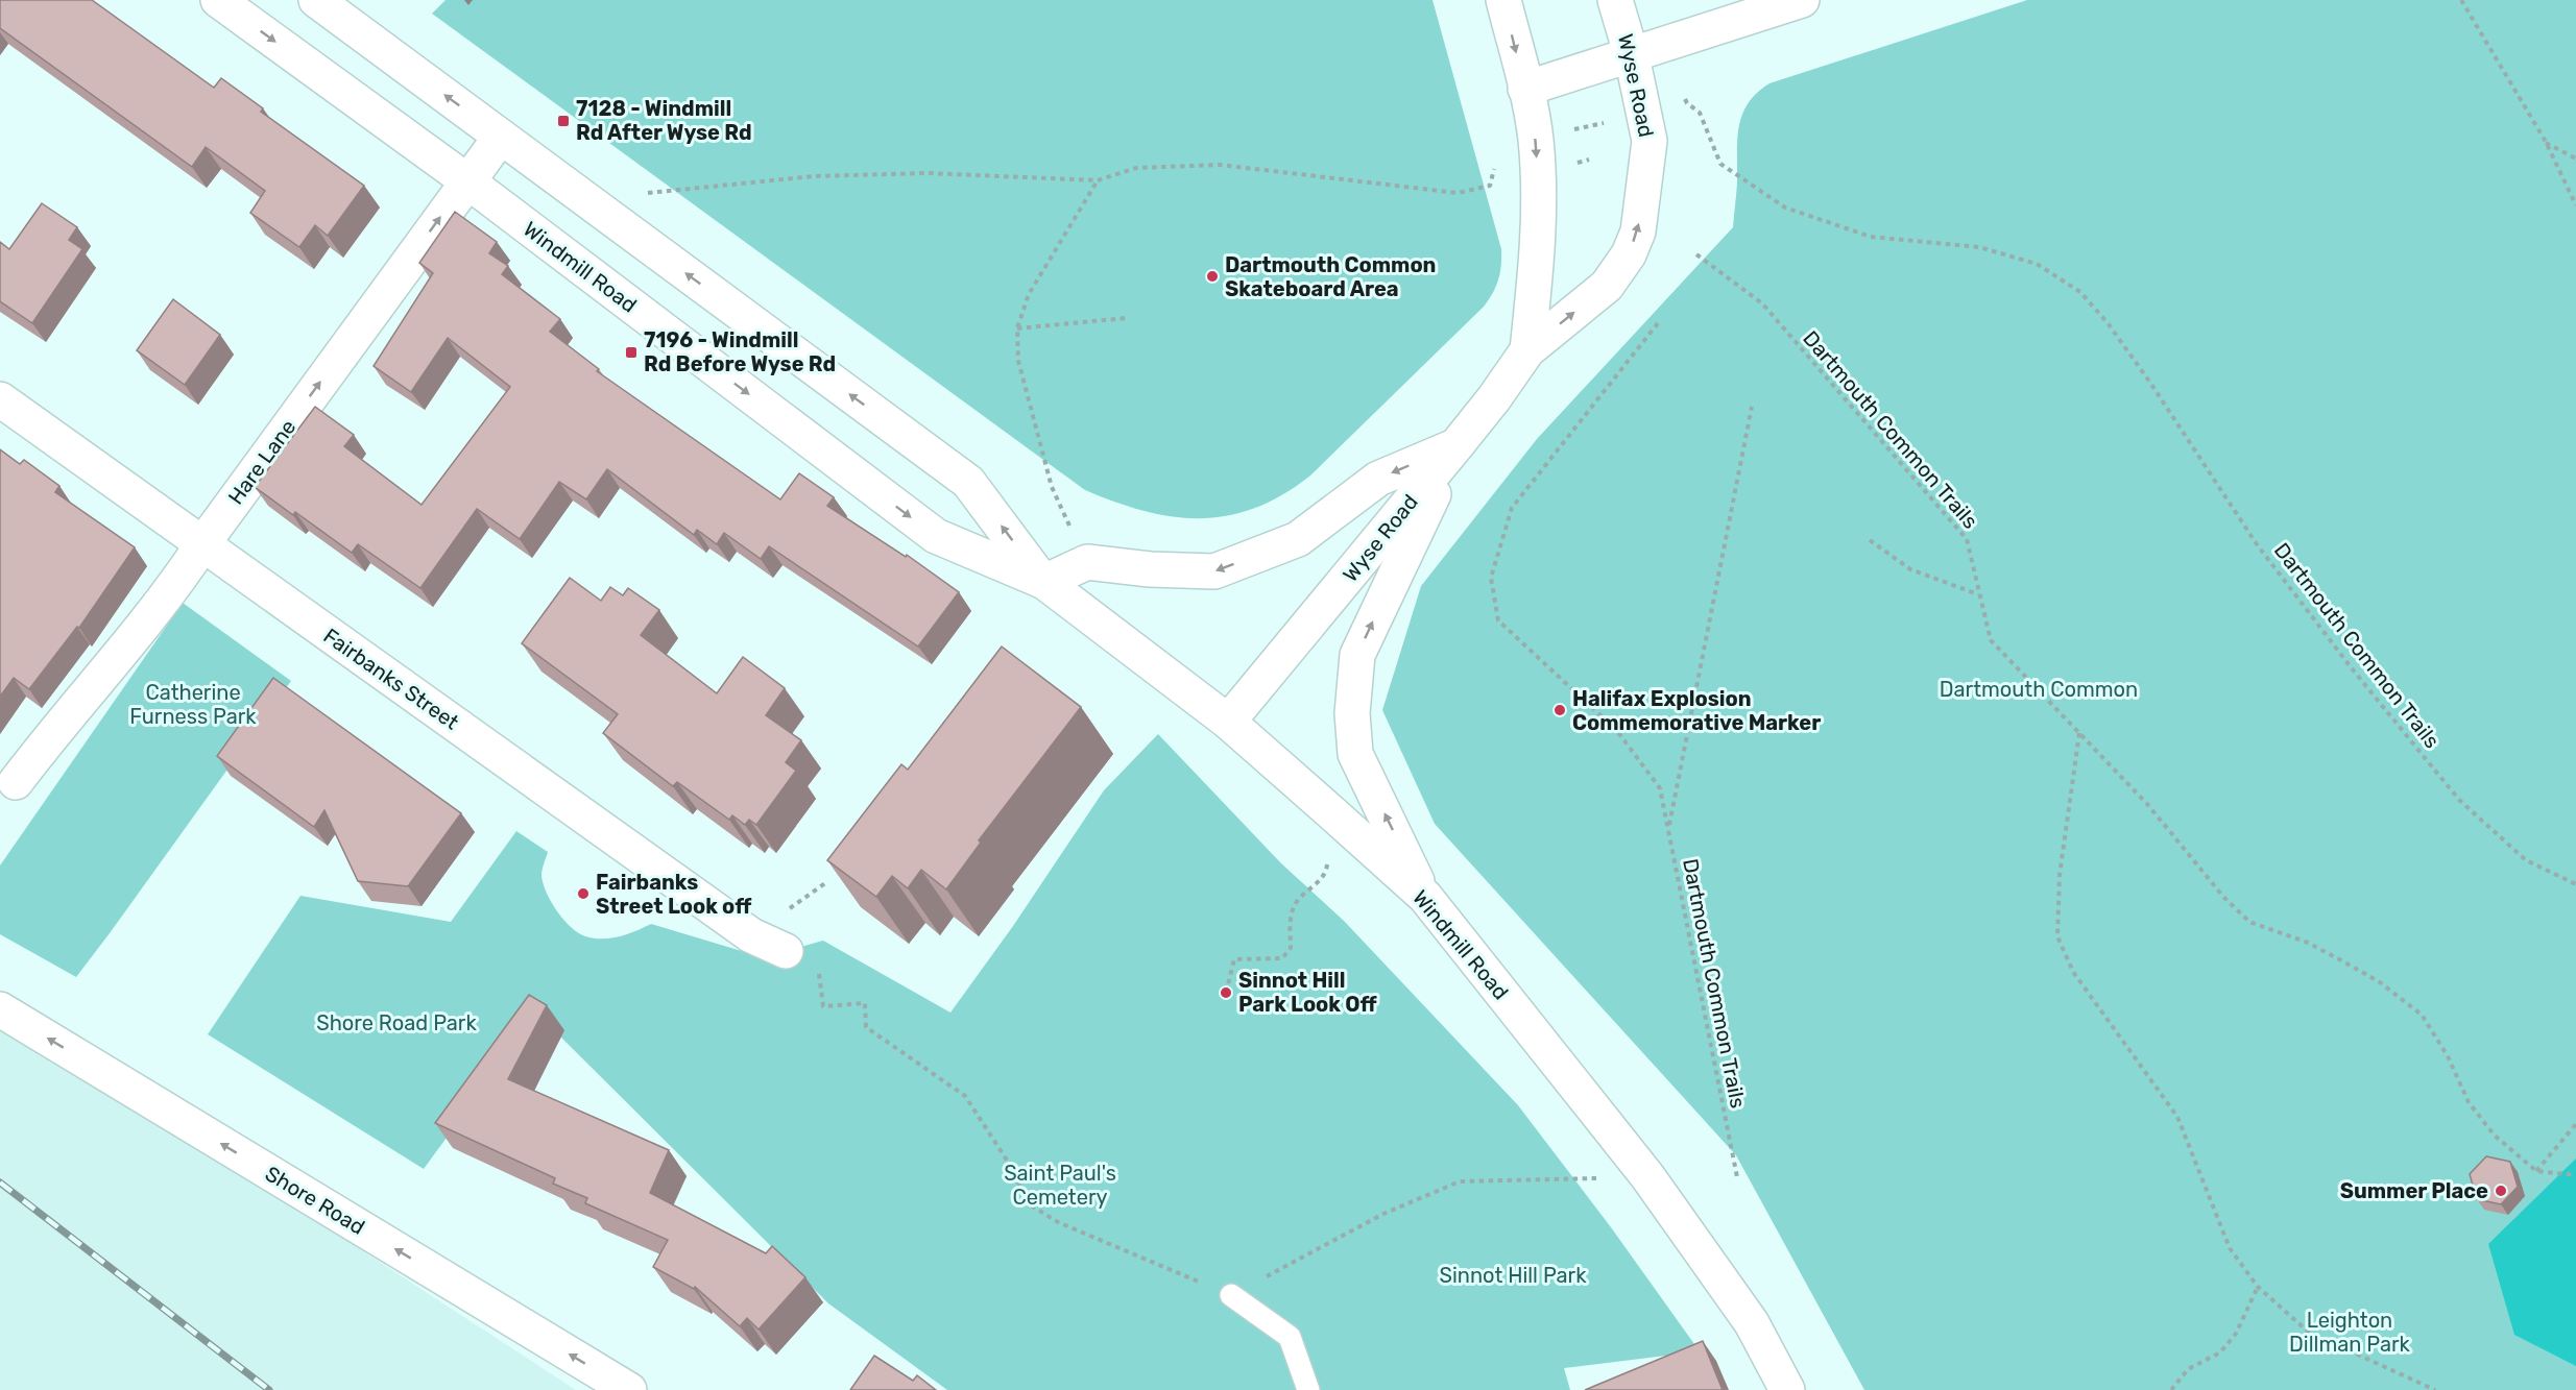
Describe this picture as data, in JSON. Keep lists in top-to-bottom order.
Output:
{
  "streets": {
    "main road": [
      "Wyse Road",
      "Windmill Road",
      "Hare Lane",
      "Fairbanks Street",
      "Shore Road"
    ],
    "path": ["Dartmouth Common Trails"]
  },
  "crossings": [
    ["Wyse Road", "Windmill Road"],
    ["Wyse Road", "Dartmouth Common Trails"],
    ["Windmill Road", "Hare Lane"],
    ["Hare Lane", "Fairbanks Street"]
  ],
  "one_way": ["Hare Lane", "Shore Road"],
  "parks": [
    "Dartmouth Common",
    "Catherine Furness Park",
    "Shore Road Park",
    "Saint Paul's Cemetery",
    "Sinnot Hill Park",
    "Leighton Dillman Park"
  ],
  "places": {
    "transit": ["7128 - Windmill Rd After Wyse Rd", "7196 - Windmill Rd Before Wyse Rd"],
    "other": [
      "Dartmouth Common Skateboard Area",
      "Halifax Explosion Commemorative Marker",
      "Fairbanks Street Look off",
      "Sinnot Hill Park Look Off",
      "Summer Place"
    ]
  }
}
